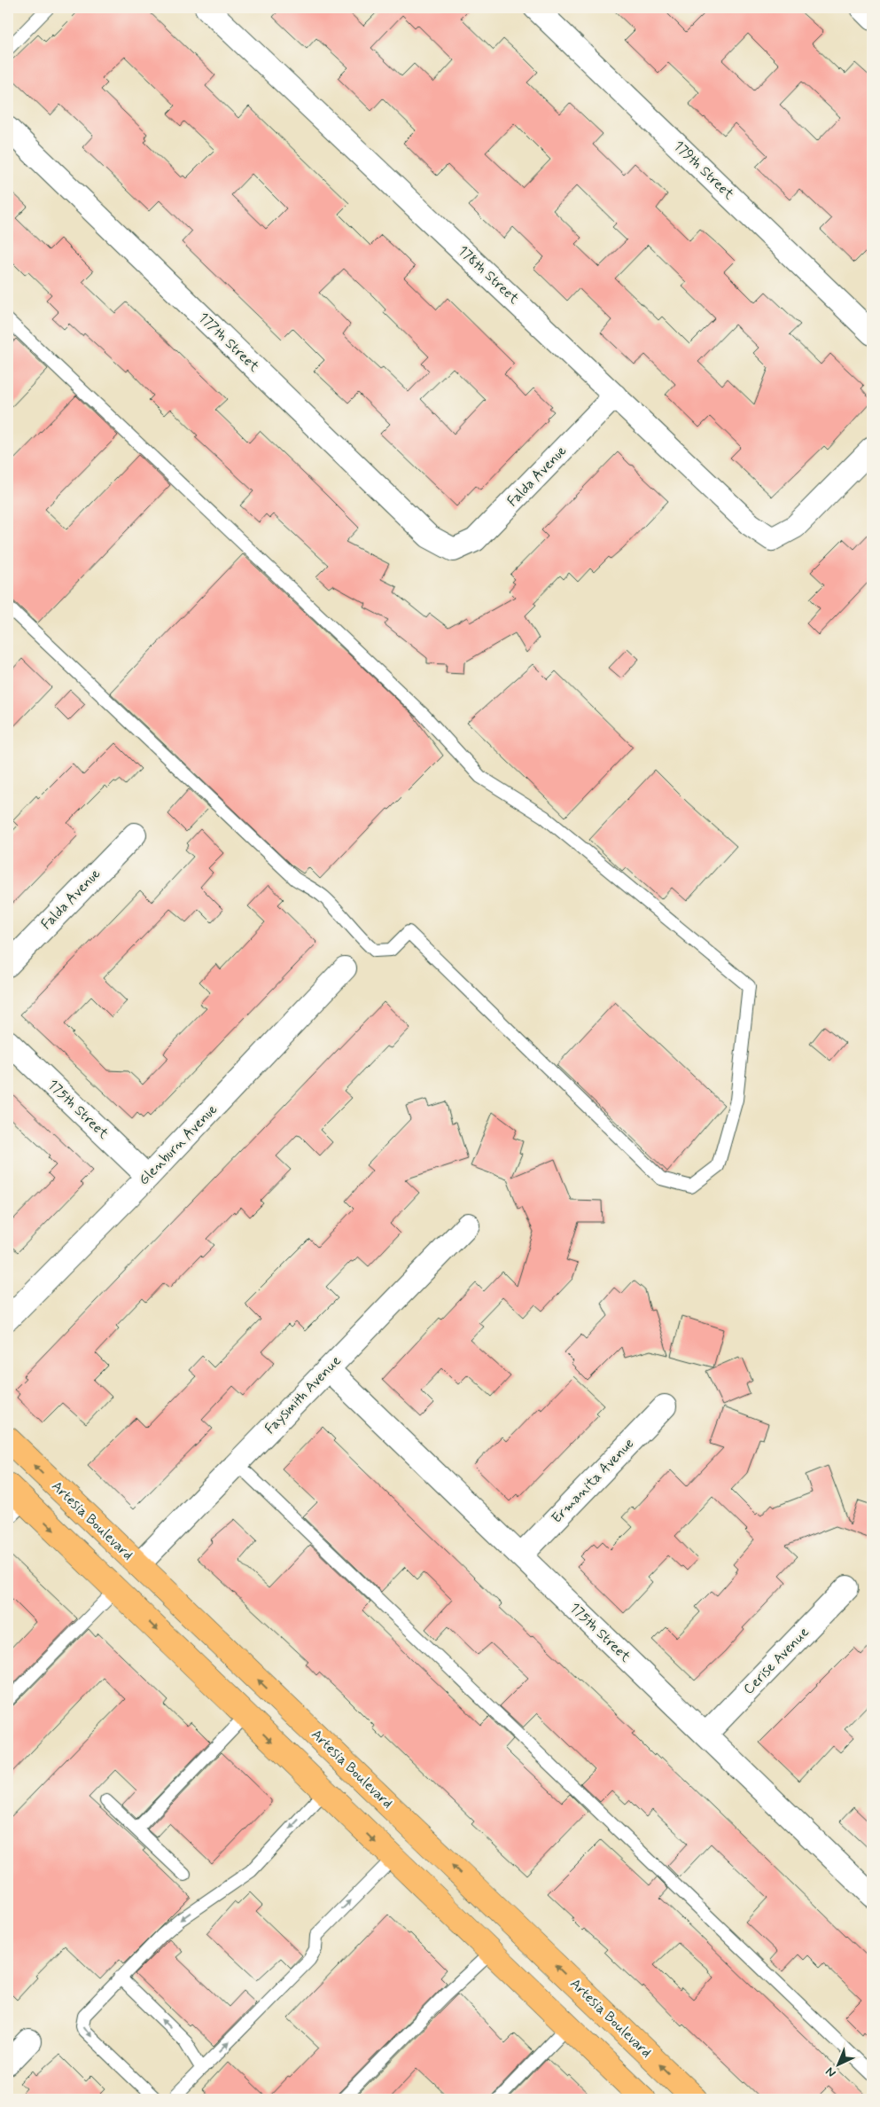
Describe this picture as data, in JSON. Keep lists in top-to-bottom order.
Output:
{
  "streets": {
    "main road": ["Artesia Boulevard"],
    "street": [
      "179th Street",
      "178th Street",
      "177th Street",
      "Falda Avenue",
      "175th Street",
      "Glenburn Avenue",
      "Faysmith Avenue",
      "Ermanita Avenue",
      "Cerise Avenue"
    ]
  },
  "crossings": [
    ["178th Street", "Falda Avenue"],
    ["177th Street", "Falda Avenue"],
    ["175th Street", "Glenburn Avenue"],
    ["175th Street", "Faysmith Avenue"],
    ["175th Street", "Ermanita Avenue"],
    ["175th Street", "Cerise Avenue"],
    ["Faysmith Avenue", "Artesia Boulevard"]
  ],
  "north": "bottom left"
}
